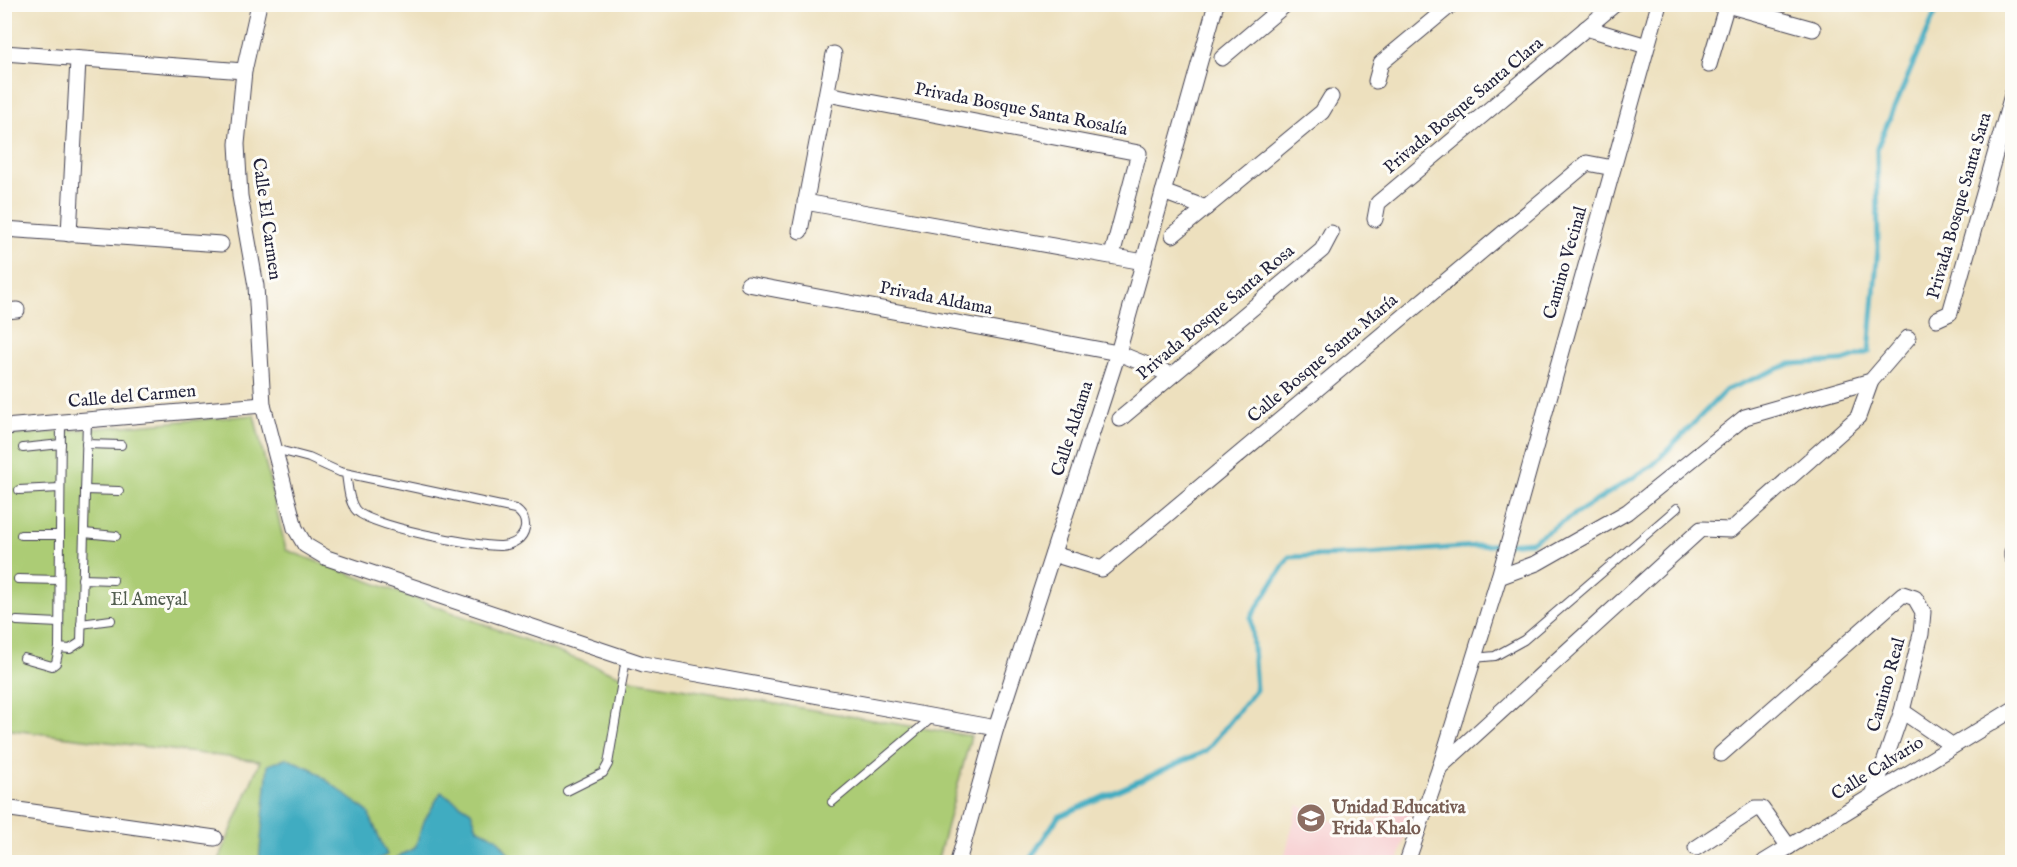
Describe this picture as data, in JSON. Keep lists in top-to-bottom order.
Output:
{
  "streets": {
    "street": [
      "Privada Bosque Santa Clara",
      "Privada Bosque Santa Rosalía",
      "Privada Bosque Santa Sara",
      "Calle El Carmen",
      "Camino Vecinal",
      "Privada Aldama",
      "Privada Bosque Santa Rosa",
      "Calle Bosque Santa María",
      "Calle del Carmen",
      "Calle Aldama",
      "Camino Real",
      "Calle Calvario"
    ]
  },
  "crossings": [
    ["Calle El Carmen", "Calle del Carmen"],
    ["Calle El Carmen", "Calle Aldama"],
    ["Camino Vecinal", "Calle Bosque Santa María"],
    ["Privada Aldama", "Privada Bosque Santa Rosa"],
    ["Privada Aldama", "Calle Aldama"],
    ["Calle Bosque Santa María", "Calle Aldama"],
    ["Camino Real", "Calle Calvario"]
  ],
  "parks": ["El Ameyal"],
  "places": {
    "school or university": ["Unidad Educativa Frida Khalo"]
  }
}
